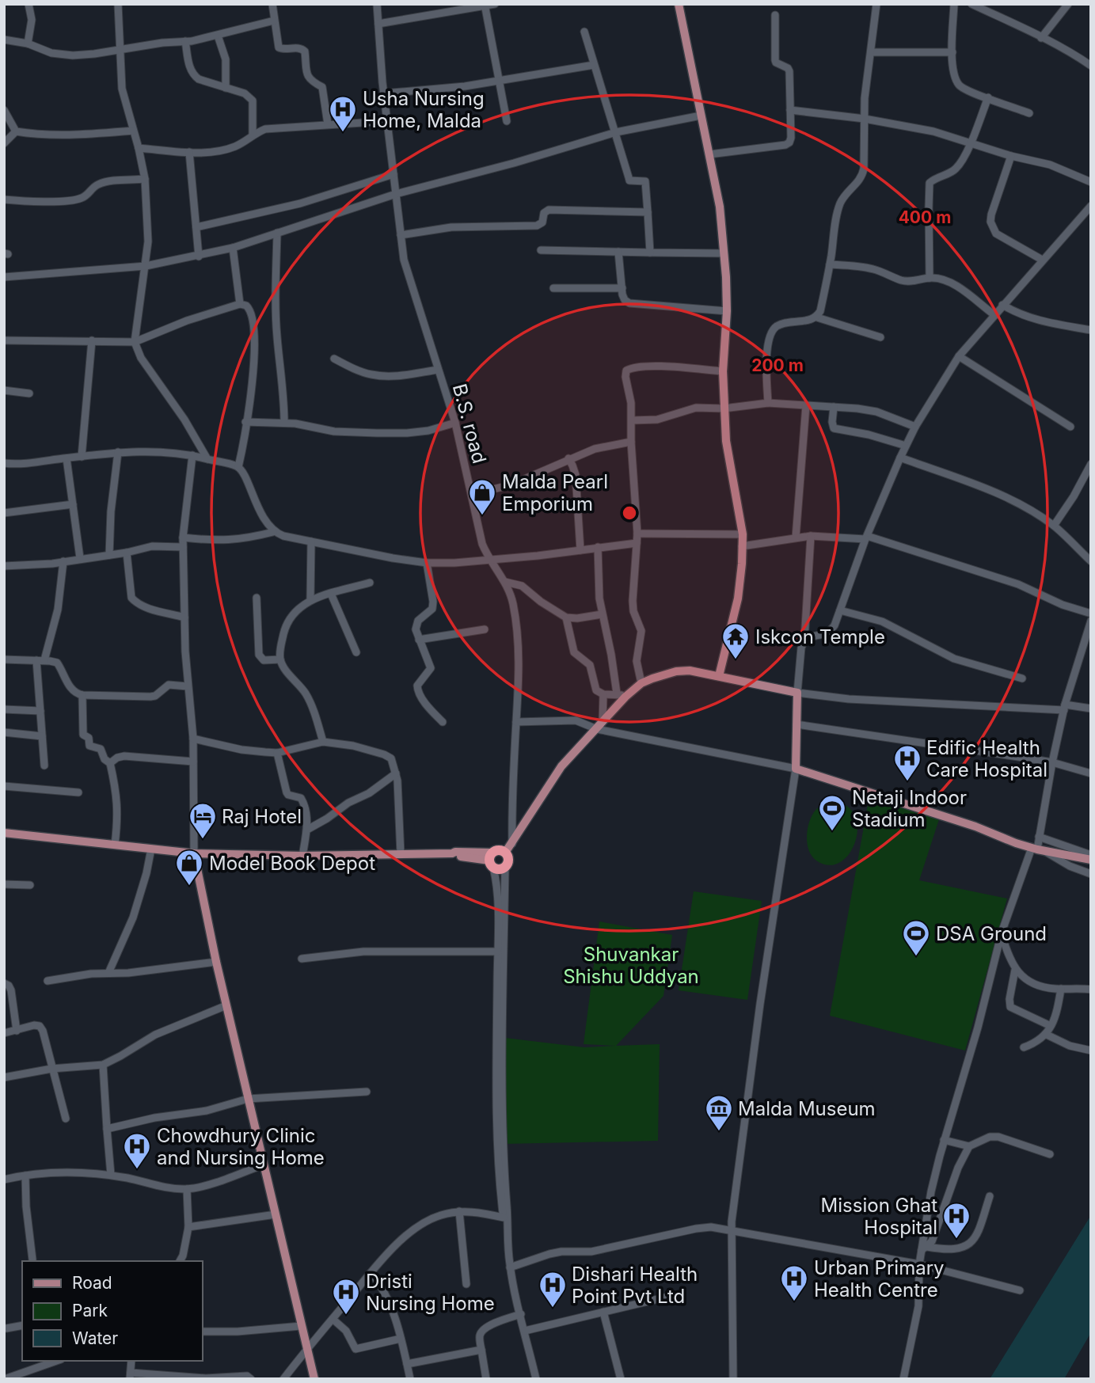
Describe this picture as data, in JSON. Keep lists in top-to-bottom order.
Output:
{
  "streets": {
    "street": ["B.S. road"]
  },
  "parks": ["Shuvankar Shishu Uddyan"],
  "places": {
    "hospital": [
      "Usha Nursing Home, Malda",
      "Edific Health Care Hospital",
      "Chowdhury Clinic and Nursing Home",
      "Mission Ghat Hospital",
      "Urban Primary Health Centre",
      "Dishari Health Point Pvt Ltd",
      "Dristi Nursing Home"
    ],
    "shop": ["Malda Pearl Emporium", "Model Book Depot"],
    "temple": ["Iskcon Temple"],
    "sports": ["Netaji Indoor Stadium", "DSA Ground"],
    "hotel": ["Raj Hotel"],
    "museum": ["Malda Museum"]
  },
  "legend": ["Road", "Park", "Water"],
  "rings": ["400 m", "200 m"]
}
